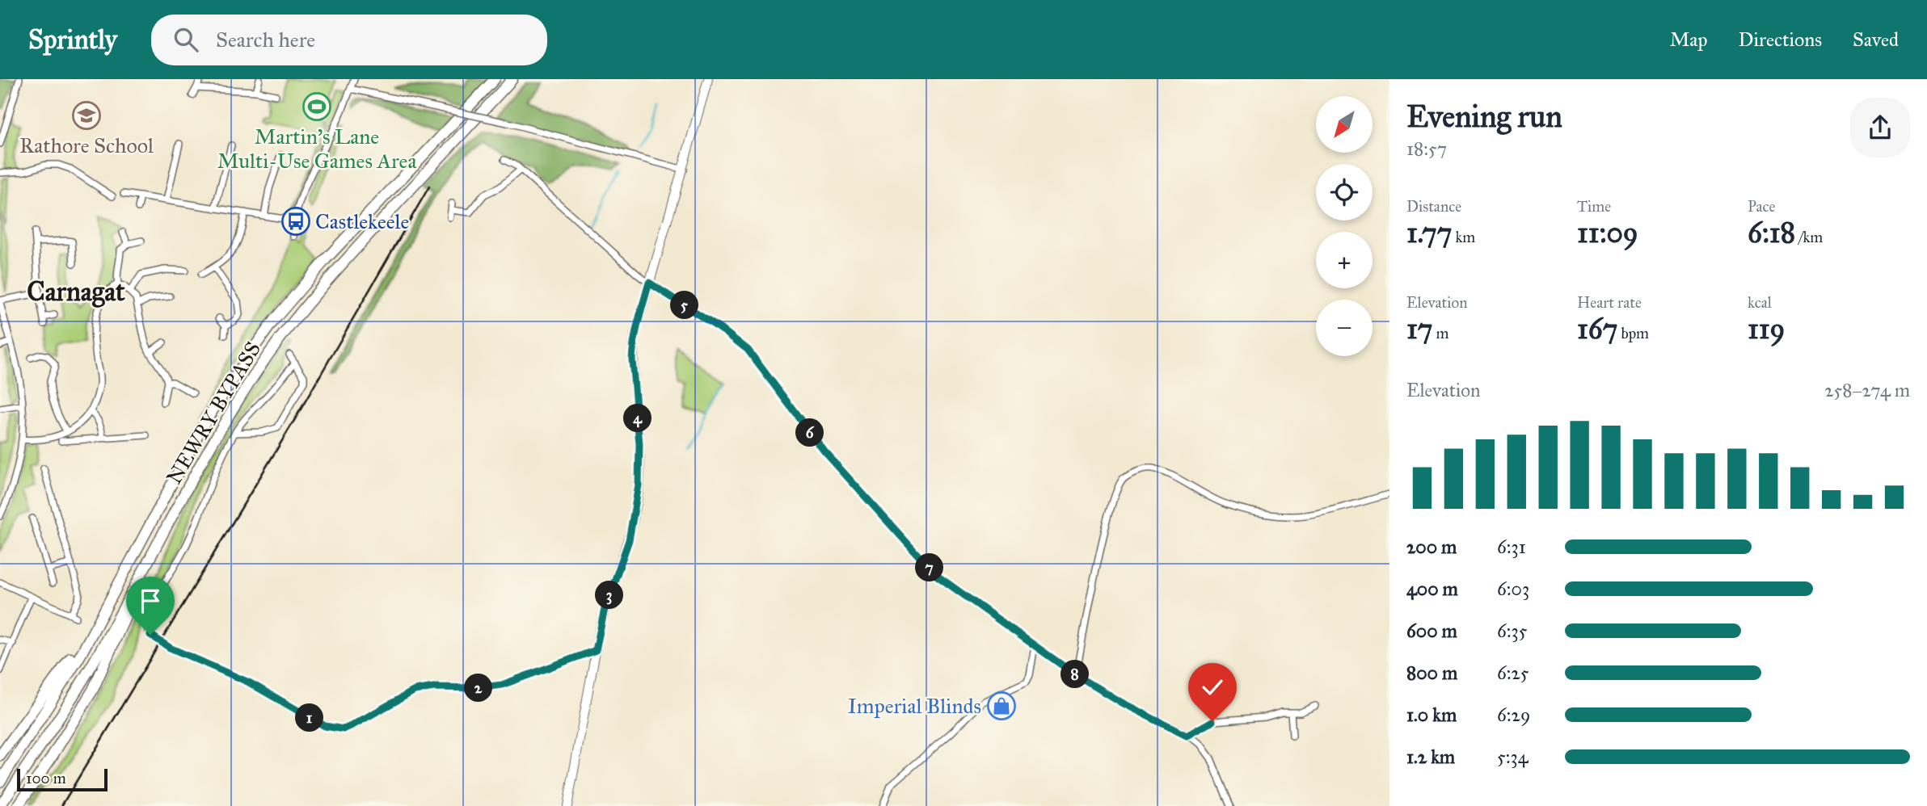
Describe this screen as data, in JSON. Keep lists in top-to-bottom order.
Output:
{
  "streets": {
    "highway": ["NEWRY BYPASS"]
  },
  "districts": ["Carnagat"],
  "places": {
    "sports": ["Martin's Lane Multi-Use Games Area"],
    "school or university": ["Rathore School"],
    "bus stop": ["Castlekeele"],
    "shop": ["Imperial Blinds"]
  },
  "scale_bar": "100 m",
  "north": "bottom left",
  "page": {
    "header": "Sprintly",
    "search": "Search here",
    "nav": ["Map", "Directions", "Saved"],
    "heading": ["Evening run", "18:57"],
    "map_buttons": ["+", "−"],
    "stats": [
      ["Distance", "1.77 km"],
      ["Time", "11:09"],
      ["Pace", "6:18 /km"],
      ["Elevation", "17 m"],
      ["Heart rate", "167 bpm"],
      ["kcal", "119"]
    ],
    "pins": [
      "5",
      "4",
      "6",
      "7",
      "3",
      "8",
      "2",
      "1"
    ],
    "chart": ["Elevation", "258–274 m"],
    "list": [
      {
        "name": "200 m",
        "note": "6:31"
      },
      {
        "name": "400 m",
        "note": "6:03"
      },
      {
        "name": "600 m",
        "note": "6:35"
      },
      {
        "name": "800 m",
        "note": "6:25"
      },
      {
        "name": "1.0 km",
        "note": "6:29"
      },
      {
        "name": "1.2 km",
        "note": "5:34"
      }
    ],
    "scale": "100 m"
  }
}
